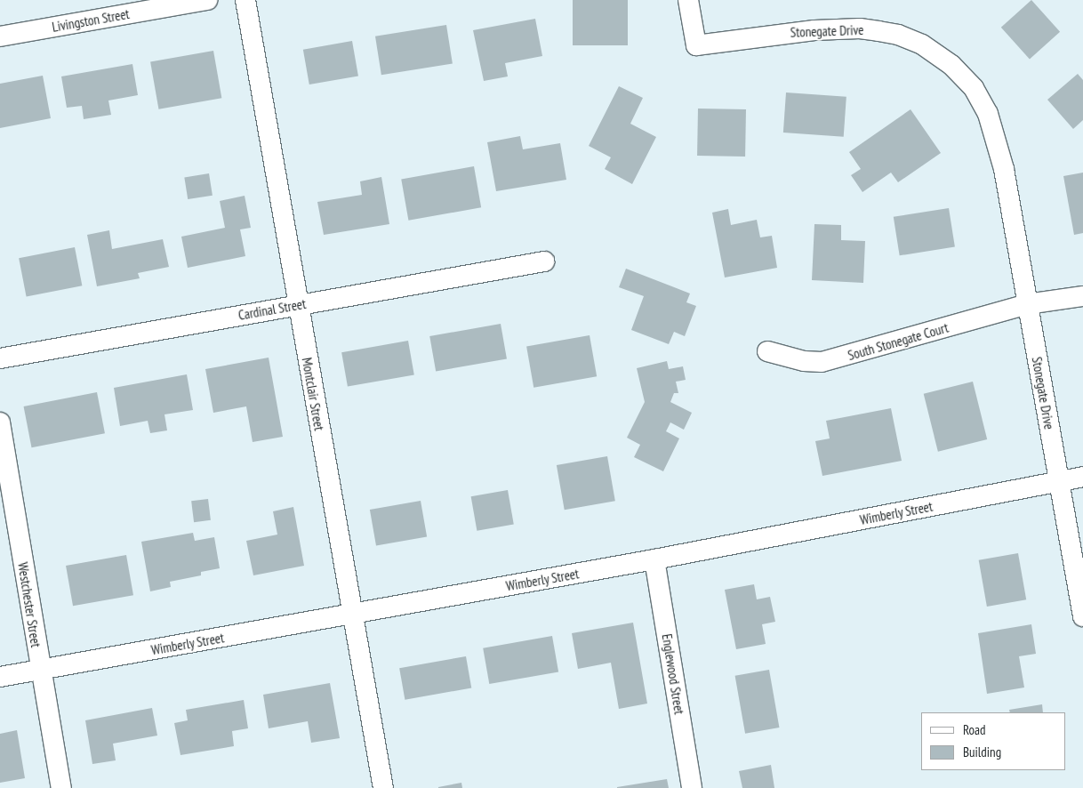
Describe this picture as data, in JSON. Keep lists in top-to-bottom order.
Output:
{
  "streets": {
    "street": [
      "Livingston Street",
      "Stonegate Drive",
      "Cardinal Street",
      "South Stonegate Court",
      "Montclair Street",
      "Wimberly Street",
      "Westchester Street",
      "Englewood Street"
    ]
  },
  "crossings": [
    ["Stonegate Drive", "South Stonegate Court"],
    ["Stonegate Drive", "Wimberly Street"],
    ["Cardinal Street", "Montclair Street"],
    ["Montclair Street", "Wimberly Street"],
    ["Wimberly Street", "Westchester Street"],
    ["Wimberly Street", "Englewood Street"]
  ],
  "legend": ["Road", "Building"]
}
